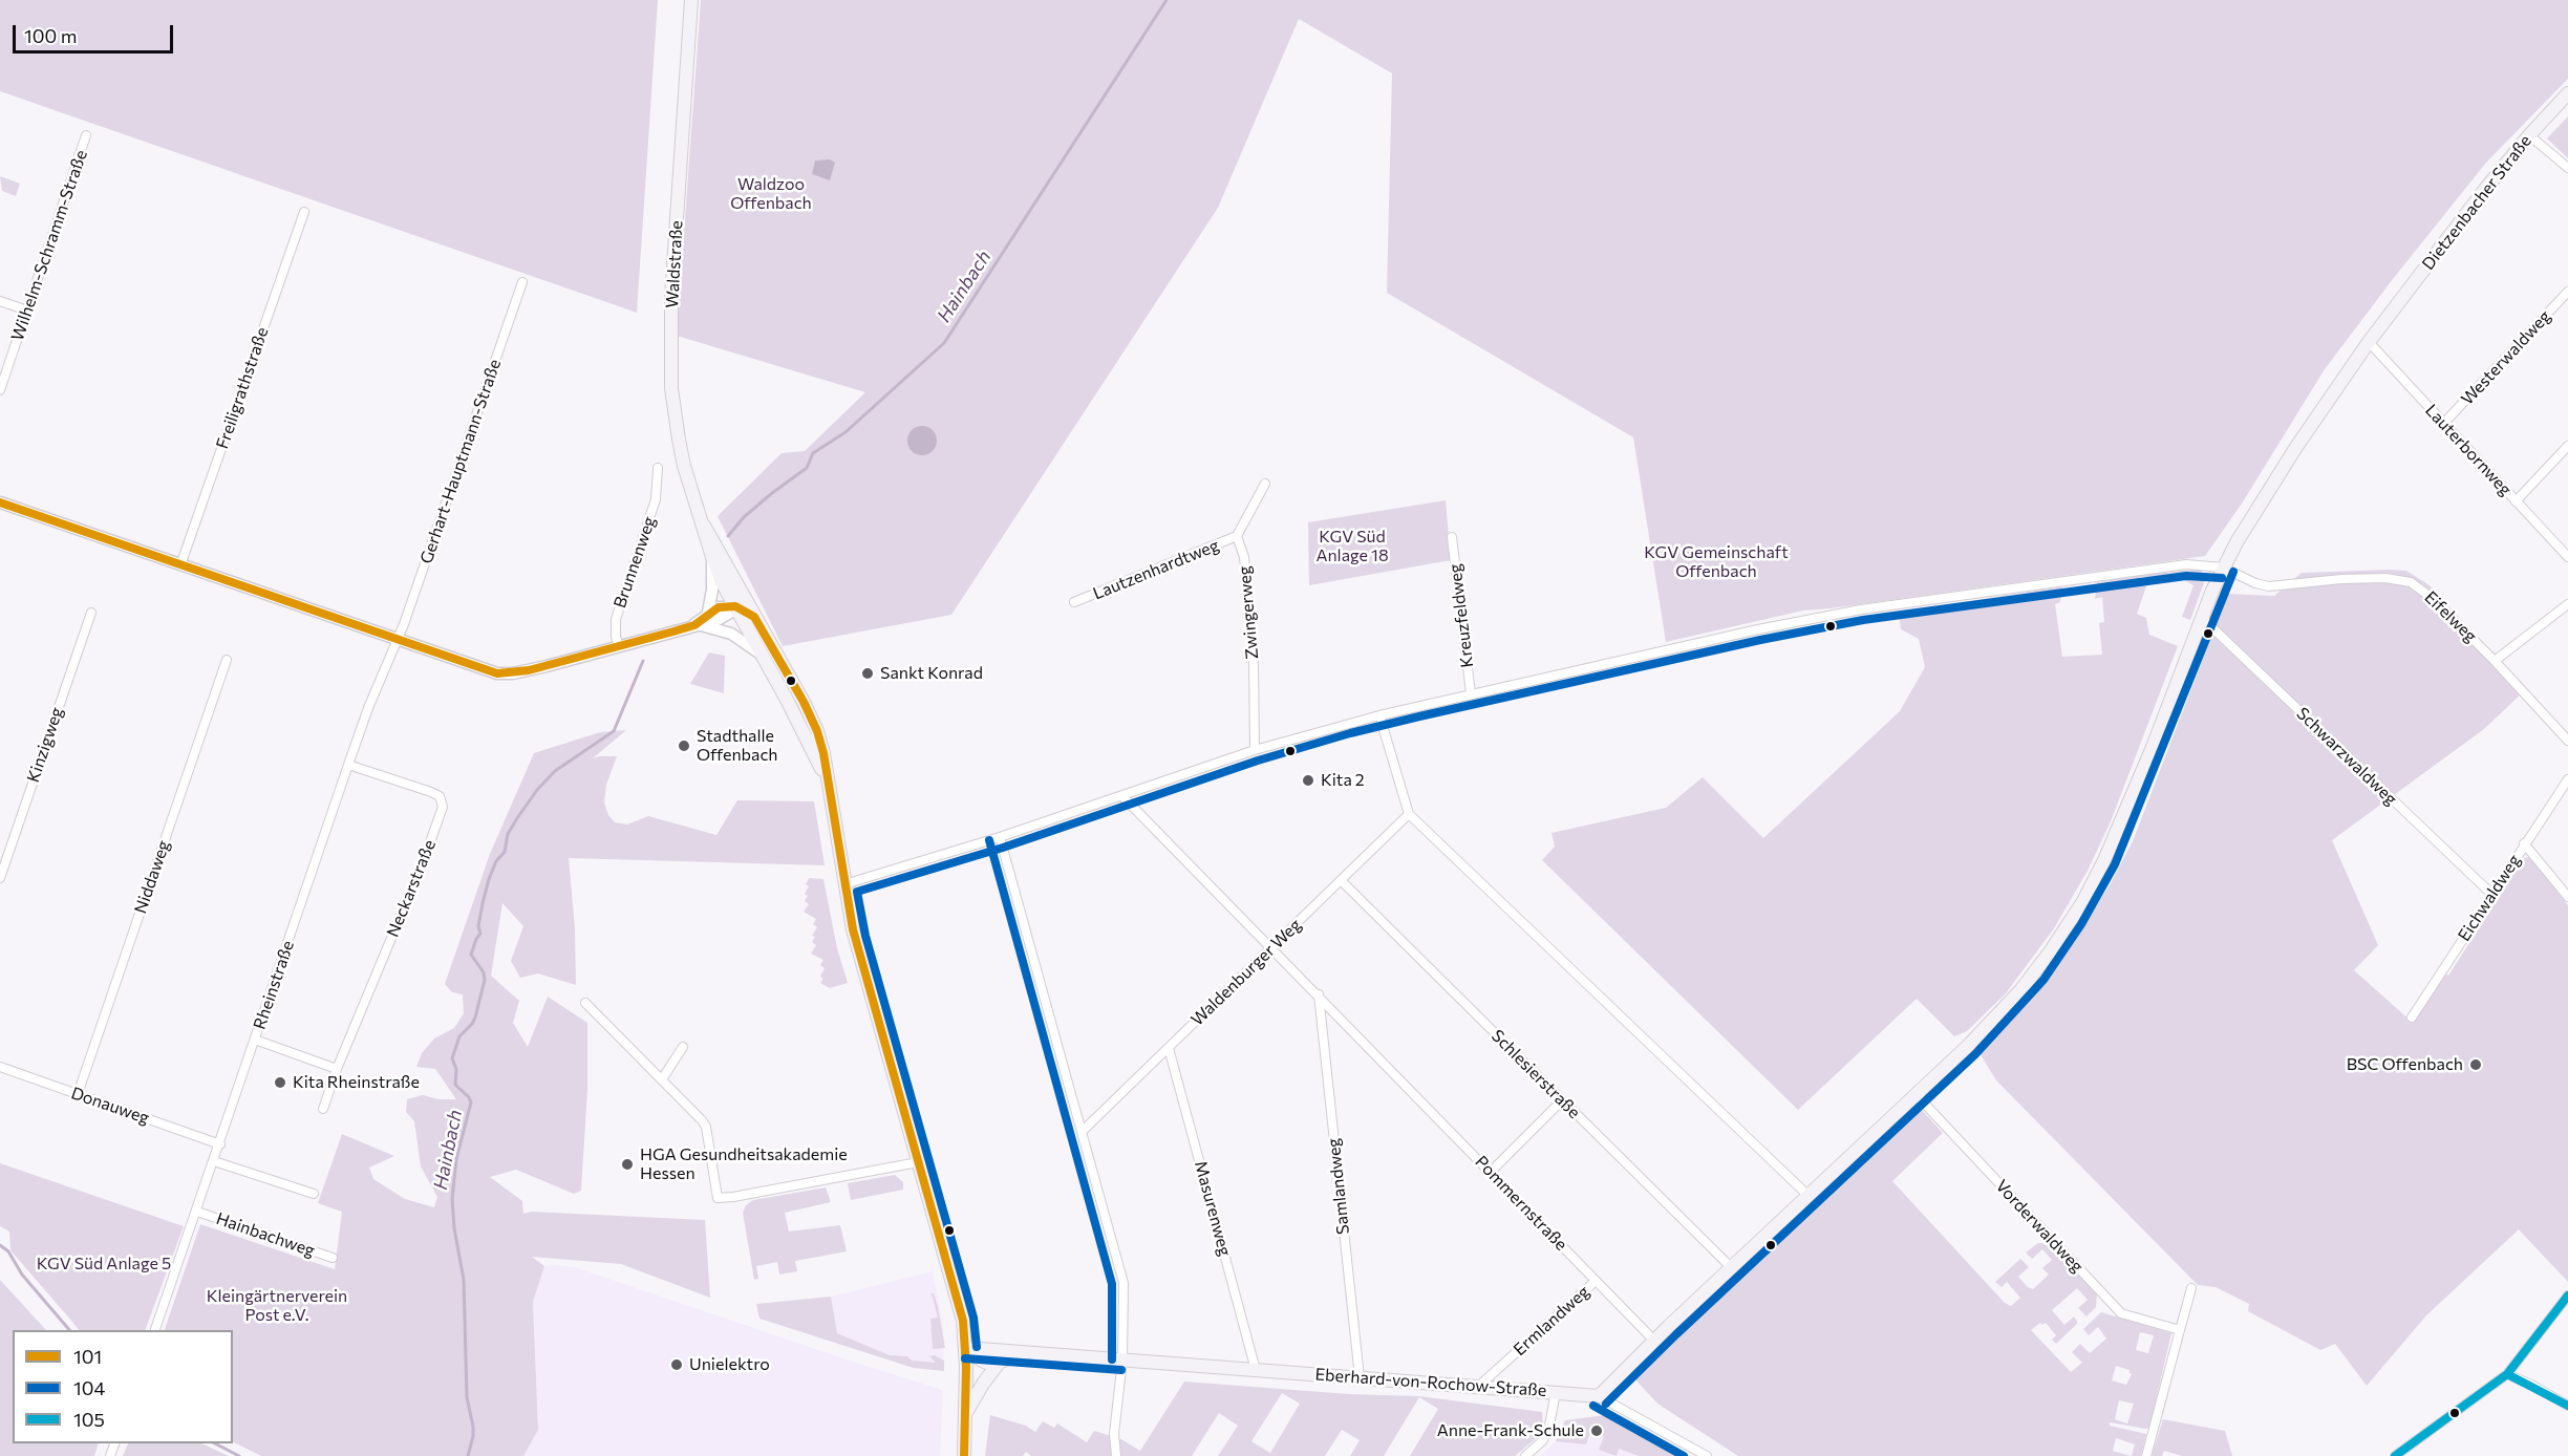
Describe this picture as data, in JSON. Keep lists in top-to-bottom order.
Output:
{
  "streets": {
    "main road": ["Dietzenbacher Straße", "Waldstraße", "Eberhard-von-Rochow-Straße"],
    "street": [
      "Wilhelm-Schramm-Straße",
      "Westerwaldweg",
      "Freiligrathstraße",
      "Lauterbornweg",
      "Gerhart-Hauptmann-Straße",
      "Brunnenweg",
      "Lautzenhardtweg",
      "Zwingerweg",
      "Kreuzfeldweg",
      "Eifelweg",
      "Kinzigweg",
      "Schwarzwaldweg",
      "Niddaweg",
      "Neckarstraße",
      "Eichwaldweg",
      "Waldenburger Weg",
      "Rheinstraße",
      "Schlesierstraße",
      "Donauweg",
      "Samlandweg",
      "Pommernstraße",
      "Masurenweg",
      "Vorderwaldweg",
      "Hainbachweg",
      "Ermlandweg"
    ]
  },
  "crossings": [
    ["Dietzenbacher Straße", "Lauterbornweg"],
    ["Dietzenbacher Straße", "Eifelweg"],
    ["Dietzenbacher Straße", "Schwarzwaldweg"],
    ["Dietzenbacher Straße", "Schlesierstraße"],
    ["Dietzenbacher Straße", "Pommernstraße"],
    ["Dietzenbacher Straße", "Vorderwaldweg"],
    ["Dietzenbacher Straße", "Eberhard-von-Rochow-Straße"],
    ["Waldstraße", "Eberhard-von-Rochow-Straße"],
    ["Westerwaldweg", "Lauterbornweg"],
    ["Gerhart-Hauptmann-Straße", "Rheinstraße"],
    ["Lautzenhardtweg", "Zwingerweg"],
    ["Schwarzwaldweg", "Eichwaldweg"],
    ["Niddaweg", "Donauweg"],
    ["Neckarstraße", "Rheinstraße"],
    ["Waldenburger Weg", "Schlesierstraße"],
    ["Waldenburger Weg", "Pommernstraße"],
    ["Waldenburger Weg", "Masurenweg"],
    ["Rheinstraße", "Donauweg"],
    ["Rheinstraße", "Hainbachweg"],
    ["Samlandweg", "Pommernstraße"],
    ["Samlandweg", "Eberhard-von-Rochow-Straße"],
    ["Pommernstraße", "Ermlandweg"],
    ["Masurenweg", "Eberhard-von-Rochow-Straße"],
    ["Ermlandweg", "Eberhard-von-Rochow-Straße"]
  ],
  "water": ["Hainbach"],
  "parks": [
    "Waldzoo Offenbach",
    "KGV Süd Anlage 18",
    "KGV Gemeinschaft Offenbach",
    "KGV Süd Anlage 5",
    "Kleingärtnerverein Post e.V."
  ],
  "places": [
    "Sankt Konrad",
    "Stadthalle Offenbach",
    "Kita 2",
    "BSC Offenbach",
    "Kita Rheinstraße",
    "HGA Gesundheitsakademie Hessen",
    "Unielektro",
    "Anne-Frank-Schule"
  ],
  "lines": ["transit line 101", "transit line 104", "transit line 105"],
  "legend": ["101", "104", "105"],
  "scale_bar": "100 m"
}
